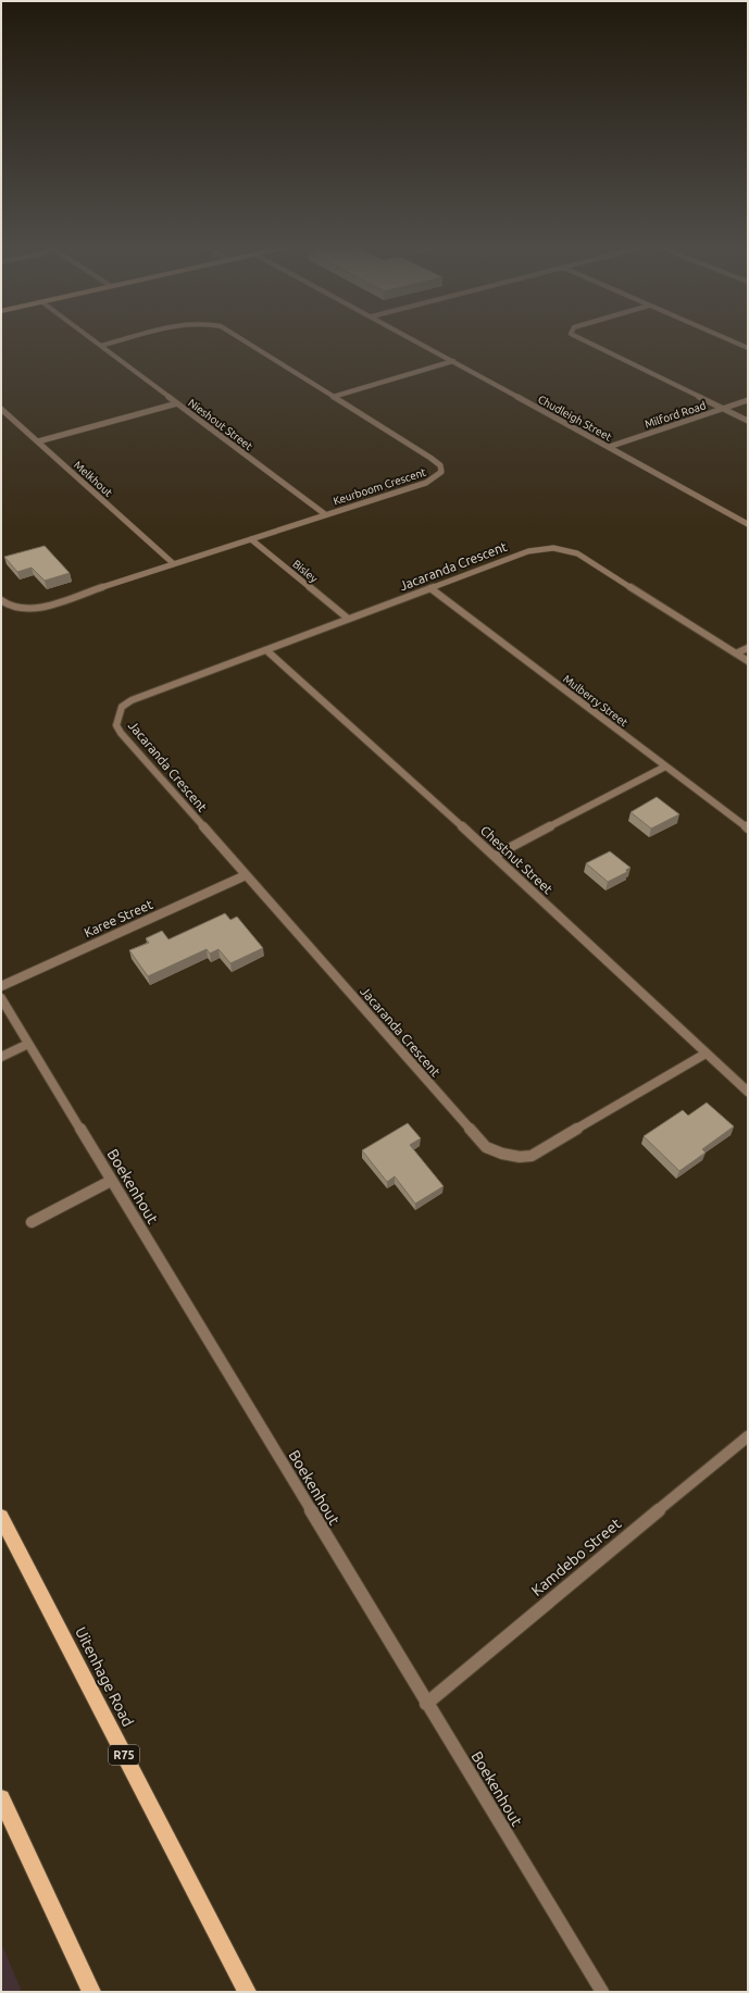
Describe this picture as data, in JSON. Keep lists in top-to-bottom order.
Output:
{
  "streets": {
    "main road": ["Uitenhage Road", "R75"],
    "street": [
      "Milford Road",
      "Chudleigh Street",
      "Nieshout Street",
      "Melkhout",
      "Keurboom Crescent",
      "Jacaranda Crescent",
      "Bisley",
      "Mulberry Street",
      "Chestnut Street",
      "Karee Street",
      "Boekenhout",
      "Kamdebo Street"
    ]
  },
  "crossings": [
    ["Milford Road", "Chudleigh Street"],
    ["Nieshout Street", "Keurboom Crescent"],
    ["Melkhout", "Keurboom Crescent"],
    ["Keurboom Crescent", "Bisley"],
    ["Jacaranda Crescent", "Bisley"],
    ["Jacaranda Crescent", "Mulberry Street"],
    ["Jacaranda Crescent", "Chestnut Street"],
    ["Jacaranda Crescent", "Karee Street"],
    ["Boekenhout", "Kamdebo Street"]
  ]
}
